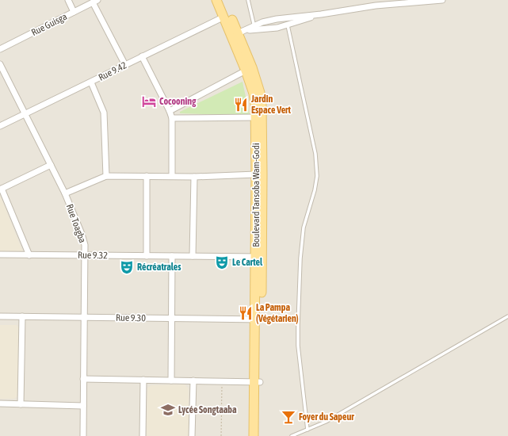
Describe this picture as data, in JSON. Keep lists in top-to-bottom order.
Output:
{
  "streets": {
    "main road": ["Boulevard Tansoba Wam-Godi"],
    "street": [
      "Rue Guisga",
      "Rue 9.42",
      "Rue Toagba",
      "Rue 9.32",
      "Rue 9.30"
    ]
  },
  "crossings": [
    ["Rue 9.42", "Boulevard Tansoba Wam-Godi"],
    ["Rue 9.42", "Rue Toagba"],
    ["Boulevard Tansoba Wam-Godi", "Rue 9.32"],
    ["Boulevard Tansoba Wam-Godi", "Rue 9.30"],
    ["Rue Toagba", "Rue 9.32"],
    ["Rue Toagba", "Rue 9.30"]
  ],
  "places": {
    "hotel": ["Cocooning"],
    "restaurant": ["Jardin Espace Vert", "La Pampa (Végétarien)"],
    "theatre": ["Le Cartel", "Récréatrales"],
    "school or university": ["Lycée Songtaaba"],
    "bar": ["Foyer du Sapeur"]
  }
}
